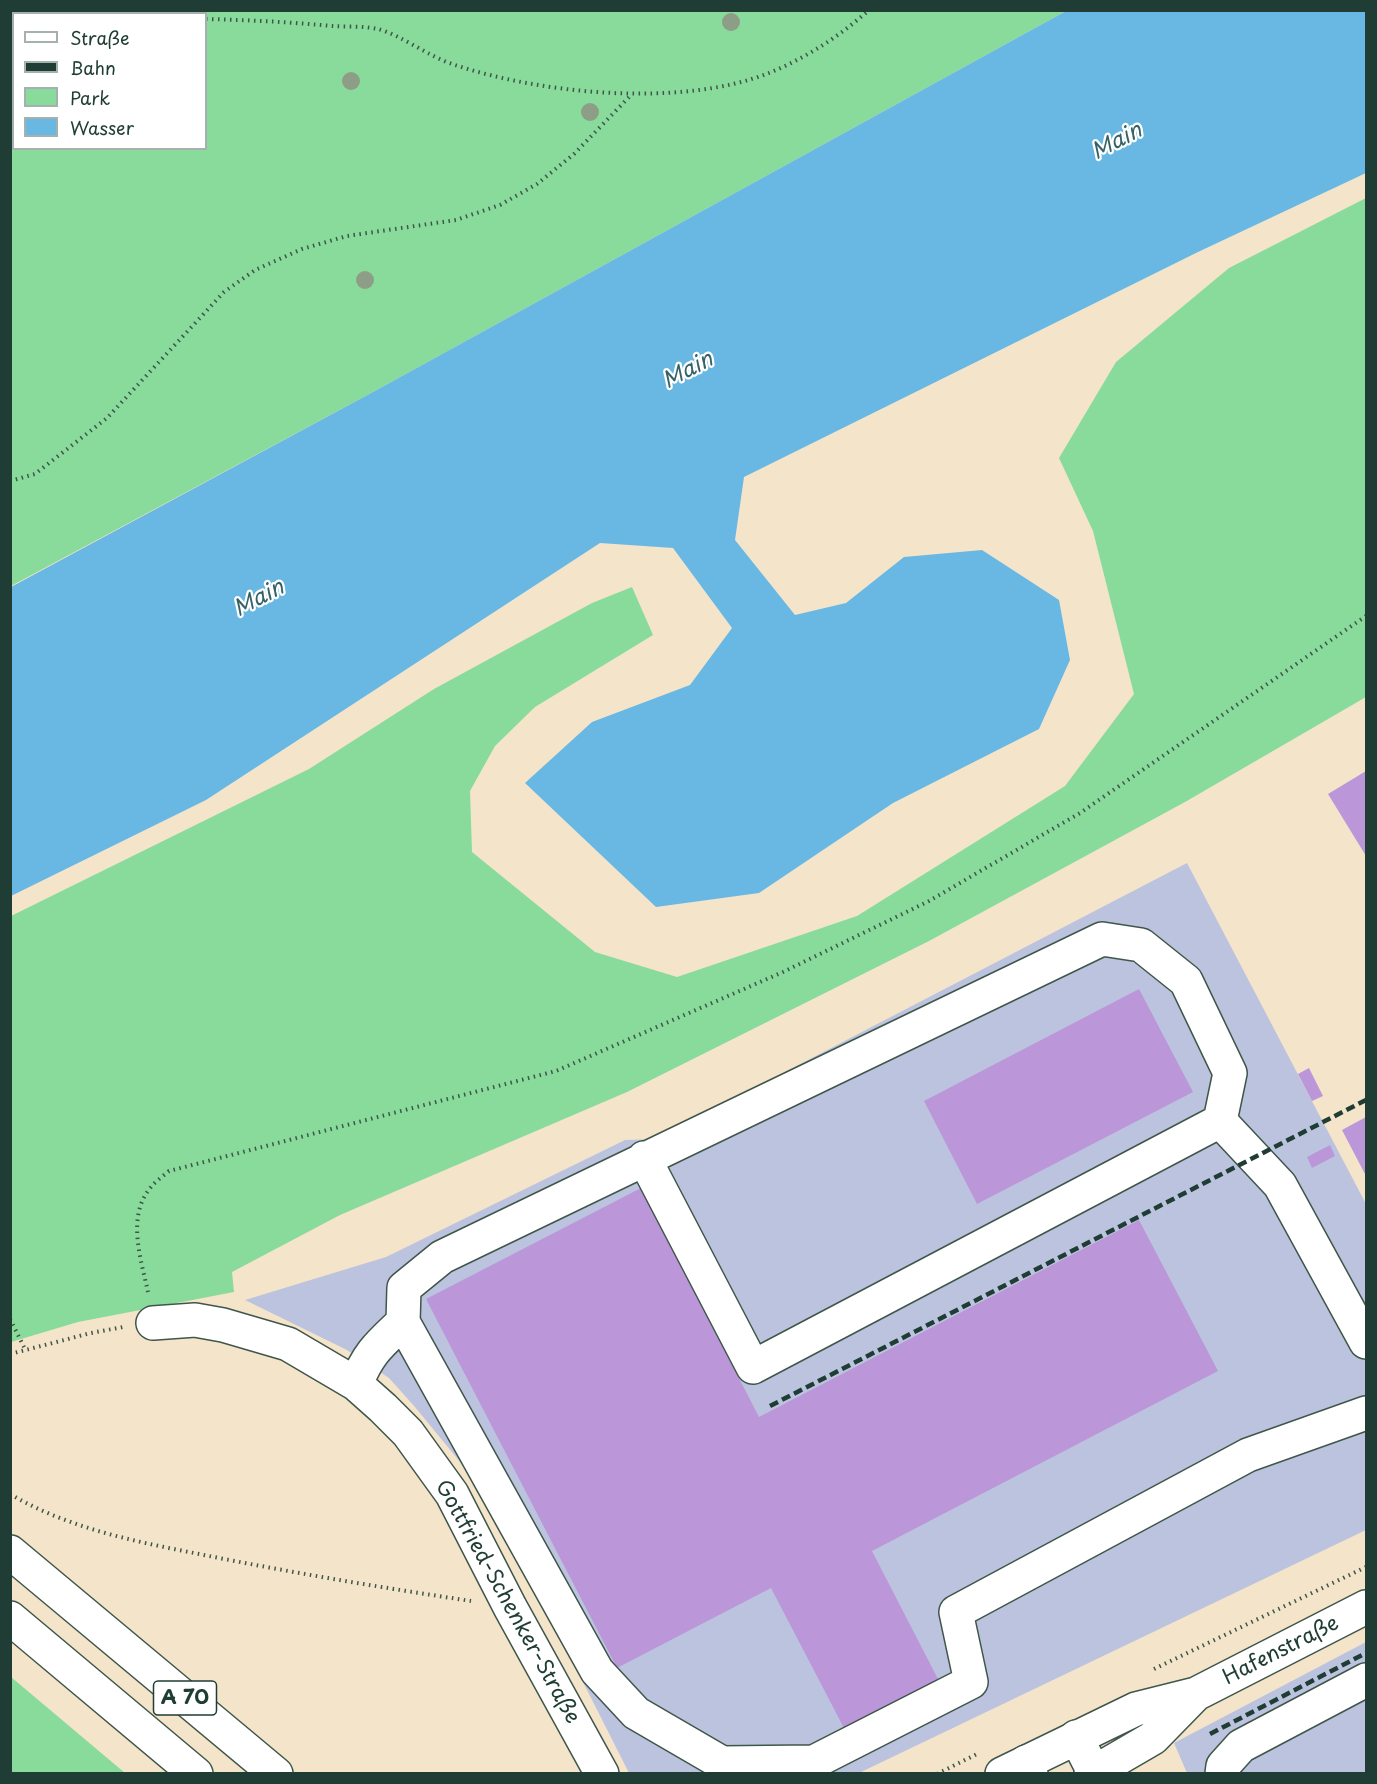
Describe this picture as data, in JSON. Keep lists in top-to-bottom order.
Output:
{
  "streets": {
    "main road": ["Gottfried-Schenker-Straße", "Hafenstraße", "A 70"]
  },
  "water": ["Main"],
  "legend": [
    "Straße",
    "Bahn",
    "Park",
    "Wasser"
  ]
}
